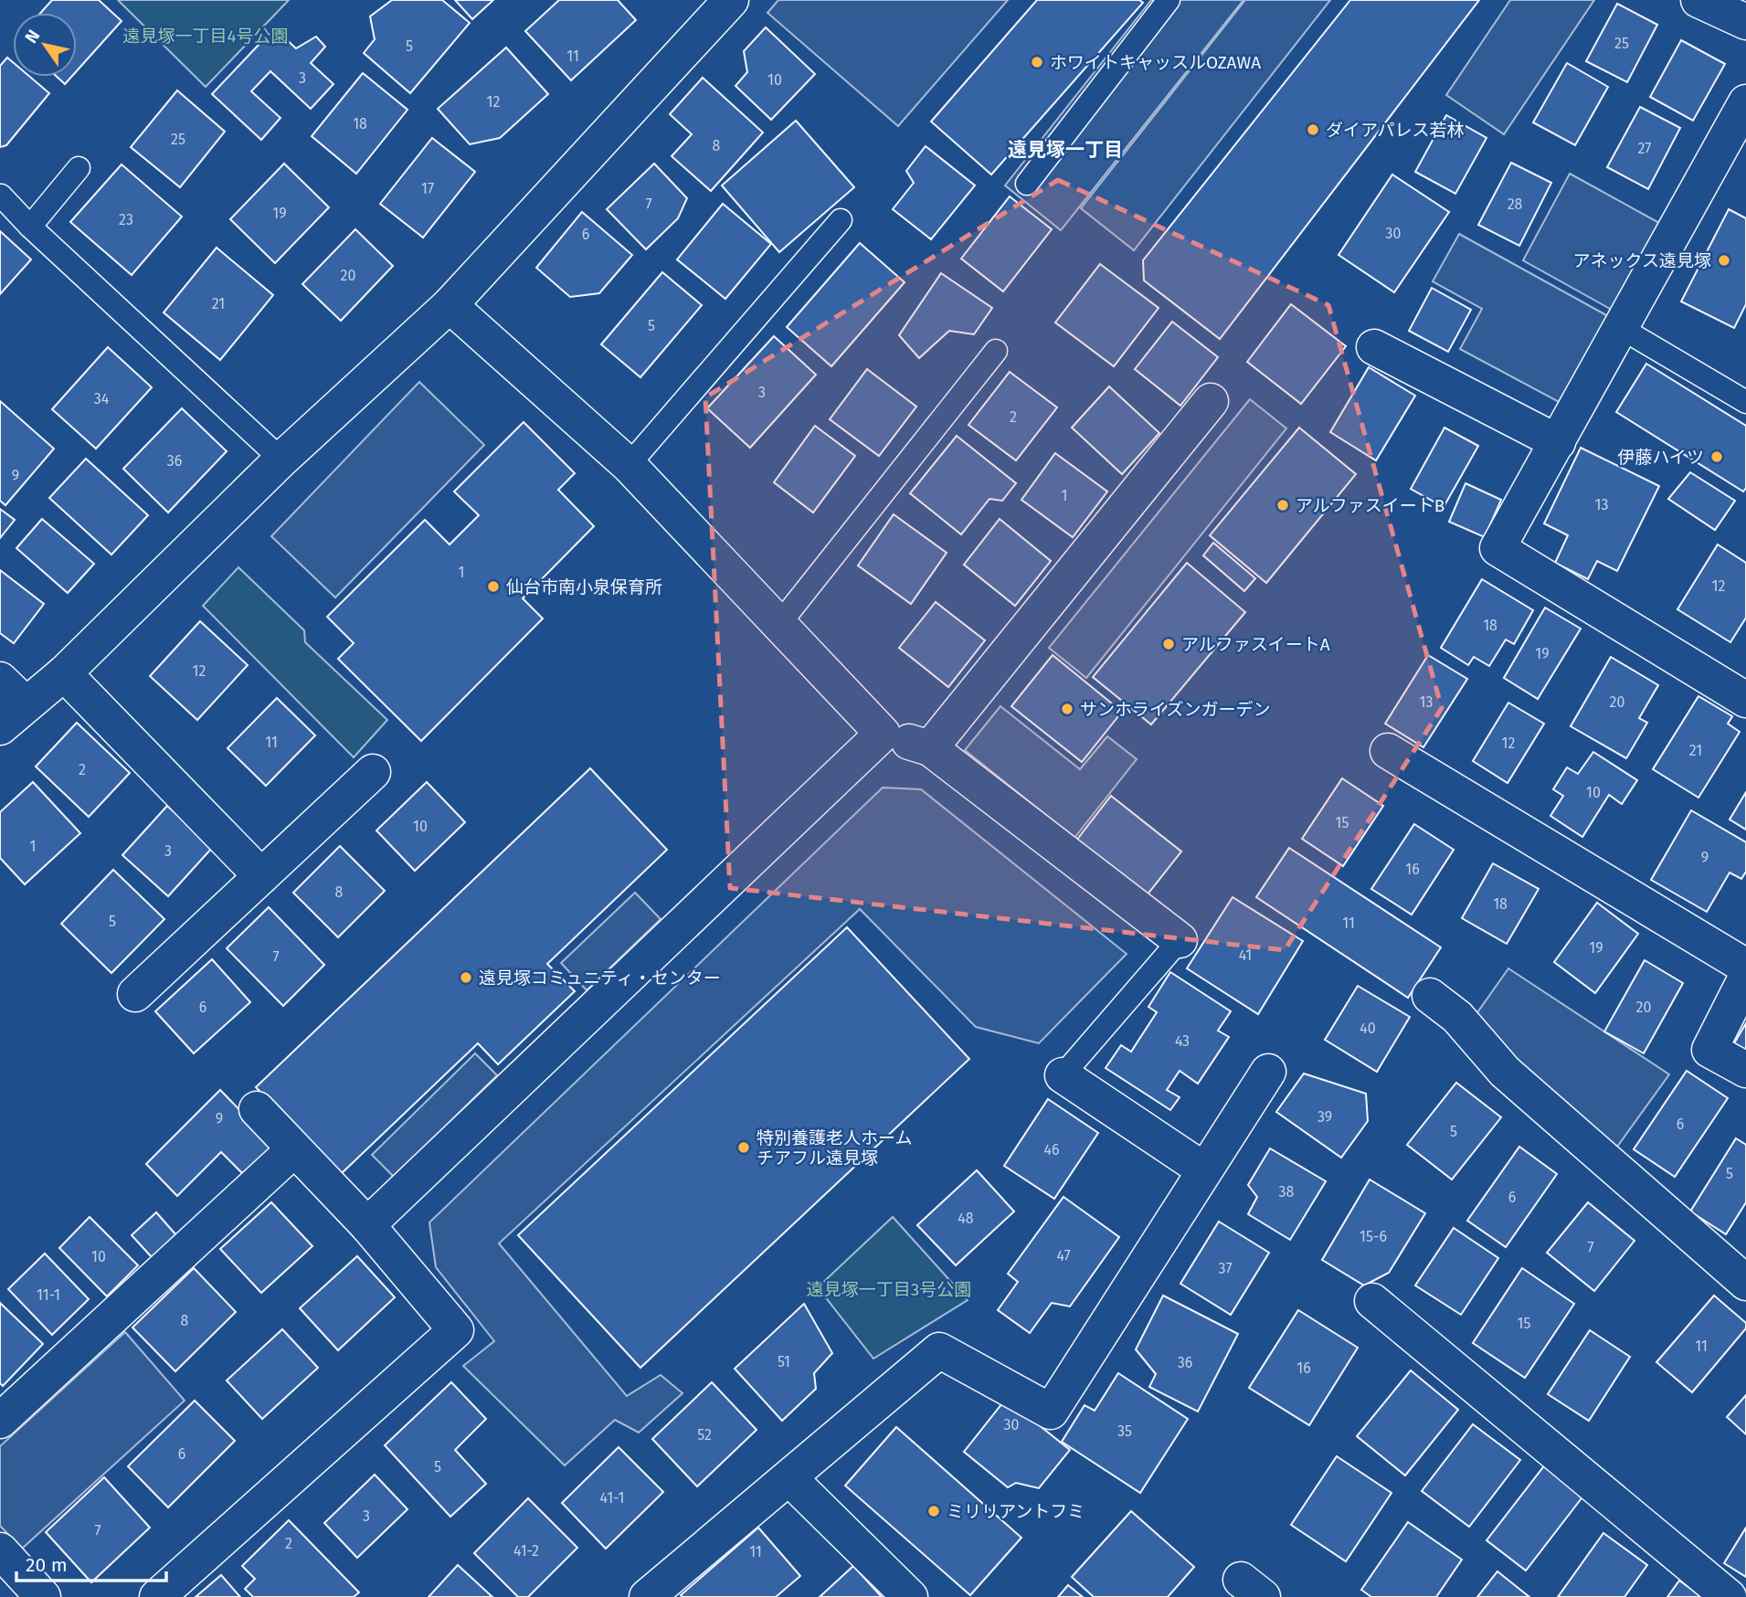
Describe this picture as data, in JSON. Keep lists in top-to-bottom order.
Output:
{
  "districts": ["遠見塚一丁目"],
  "parks": ["遠見塚一丁目4号公園", "遠見塚一丁目3号公園"],
  "places": [
    "ホワイトキャッスルOZAWA",
    "ダイアパレス若林",
    "アネックス遠見塚",
    "伊藤ハイツ",
    "アルファスイートB",
    "仙台市南小泉保育所",
    "アルファスイートA",
    "サンホライズンガーデン",
    "遠見塚コミュニティ・センター",
    "特別養護老人ホーム チアフル遠見塚",
    "ミリリアントフミ"
  ],
  "house_numbers": [
    "25",
    "5",
    "11",
    "3",
    "10",
    "12",
    "18",
    "25",
    "8",
    "27",
    "17",
    "7",
    "28",
    "19",
    "23",
    "30",
    "6",
    "20",
    "21",
    "5",
    "3",
    "34",
    "2",
    "36",
    "9",
    "1",
    "13",
    "1",
    "12",
    "18",
    "19",
    "12",
    "13",
    "20",
    "11",
    "12",
    "21",
    "2",
    "10",
    "15",
    "10",
    "1",
    "3",
    "9",
    "16",
    "8",
    "18",
    "5",
    "11",
    "19",
    "41",
    "7",
    "6",
    "20",
    "40",
    "43",
    "39",
    "9",
    "6",
    "5",
    "46",
    "5",
    "38",
    "6",
    "48",
    "15-6",
    "7",
    "47",
    "10",
    "37",
    "11-1",
    "8",
    "15",
    "11",
    "51",
    "36",
    "16",
    "30",
    "35",
    "52",
    "6",
    "5",
    "41-1",
    "3",
    "7",
    "2",
    "41-2",
    "11"
  ],
  "scale_bar": "20 m",
  "north": "top left"
}
